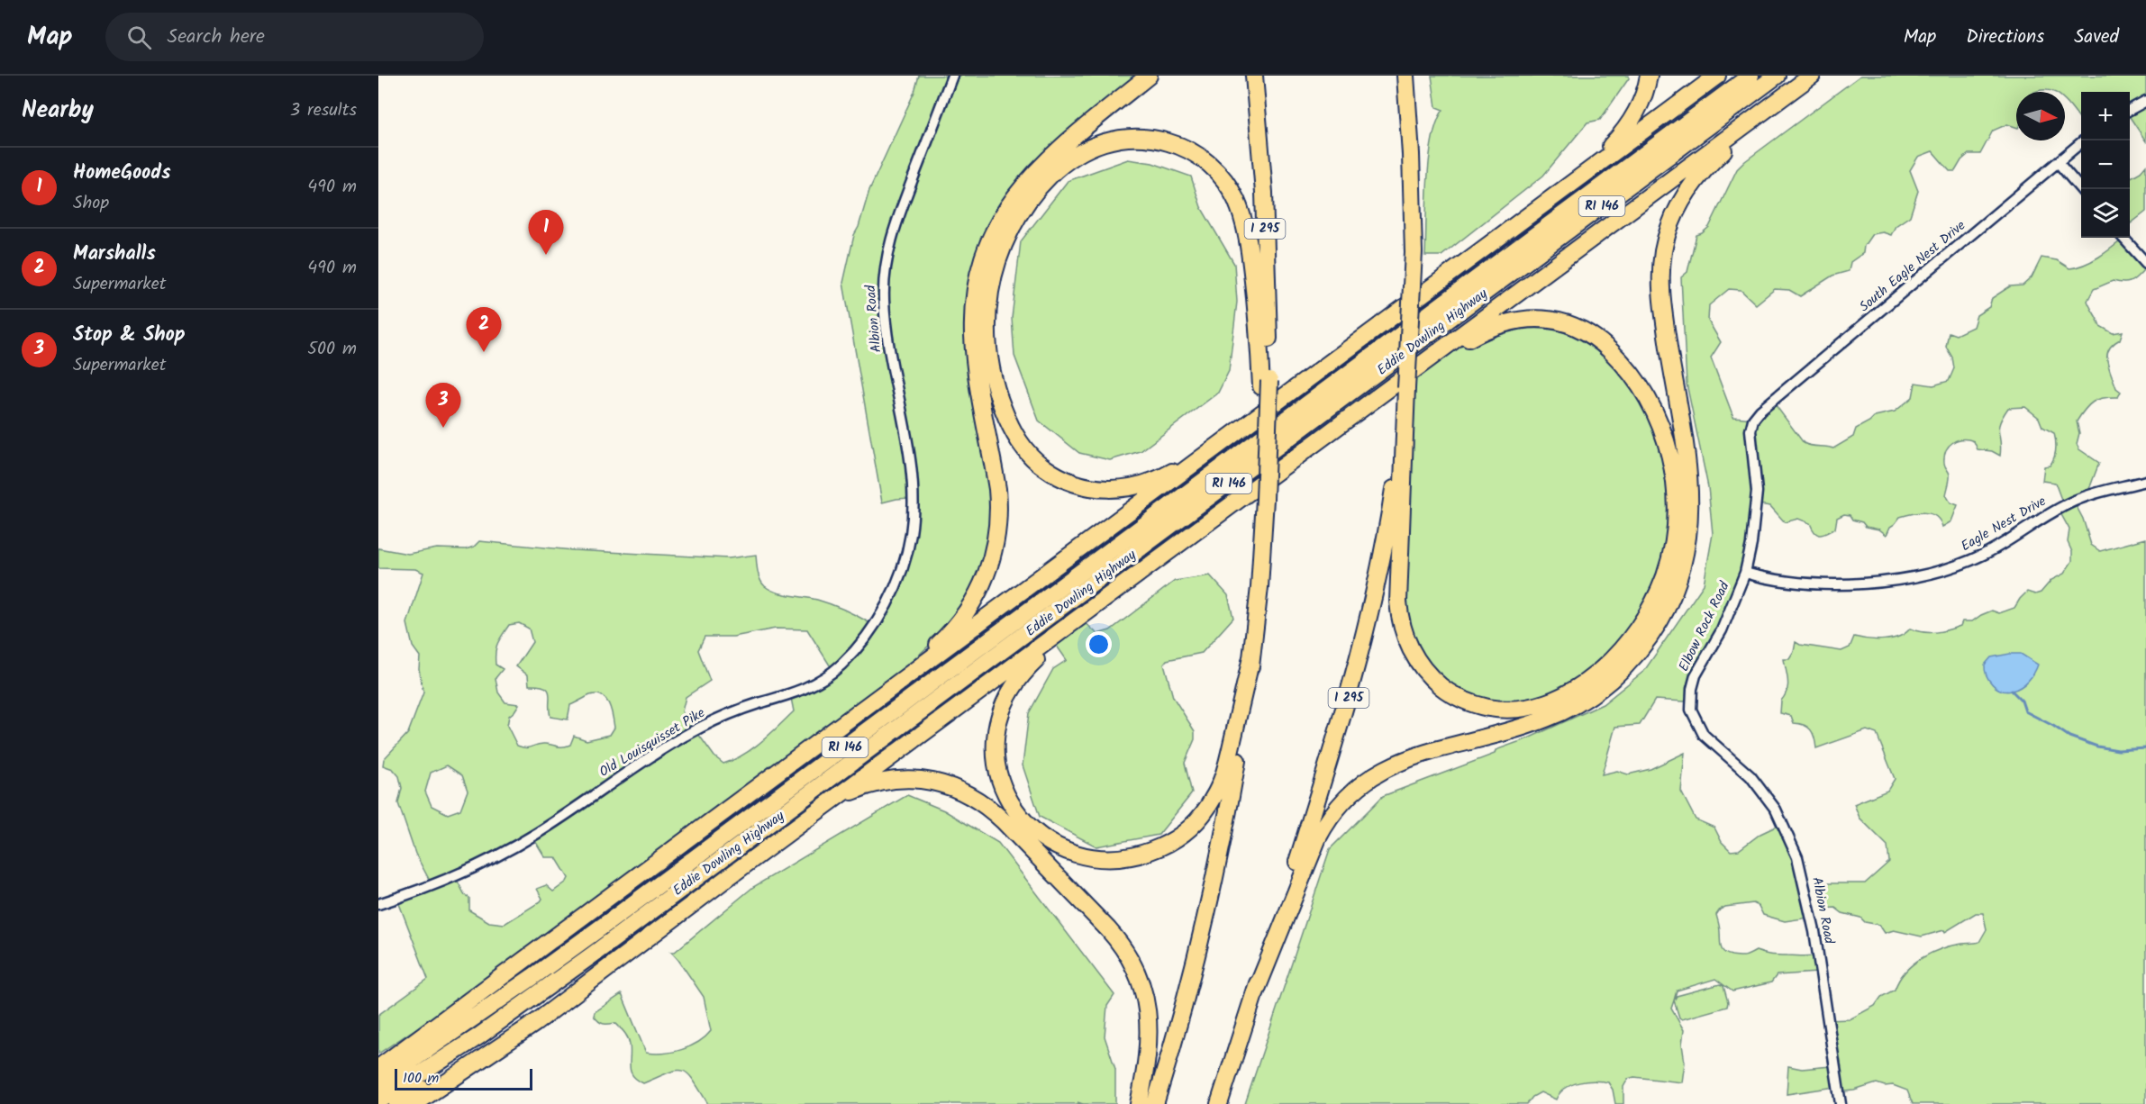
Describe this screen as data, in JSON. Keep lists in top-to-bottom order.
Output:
{
  "streets": {
    "highway": ["RI 146", "I 295", "Eddie Dowling Highway"],
    "street": [
      "South Eagle Nest Drive",
      "Albion Road",
      "Eagle Nest Drive",
      "Elbow Rock Road",
      "Old Louisquisset Pike"
    ]
  },
  "crossings": [
    ["South Eagle Nest Drive", "Elbow Rock Road"],
    ["Albion Road", "Elbow Rock Road"],
    ["Albion Road", "Old Louisquisset Pike"],
    ["Eagle Nest Drive", "Elbow Rock Road"]
  ],
  "scale_bar": "100 m",
  "north": "right",
  "page": {
    "header": "Map",
    "search": "Search here",
    "nav": ["Map", "Directions", "Saved"],
    "heading": ["Nearby", "3 results"],
    "map_buttons": ["+", "−"],
    "list": [
      {
        "mark": "1",
        "name": "HomeGoods",
        "note": "Shop",
        "value": "490 m"
      },
      {
        "mark": "2",
        "name": "Marshalls",
        "note": "Supermarket",
        "value": "490 m"
      },
      {
        "mark": "3",
        "name": "Stop & Shop",
        "note": "Supermarket",
        "value": "500 m"
      }
    ],
    "pins": ["1", "2", "3"],
    "scale": "100 m"
  }
}
